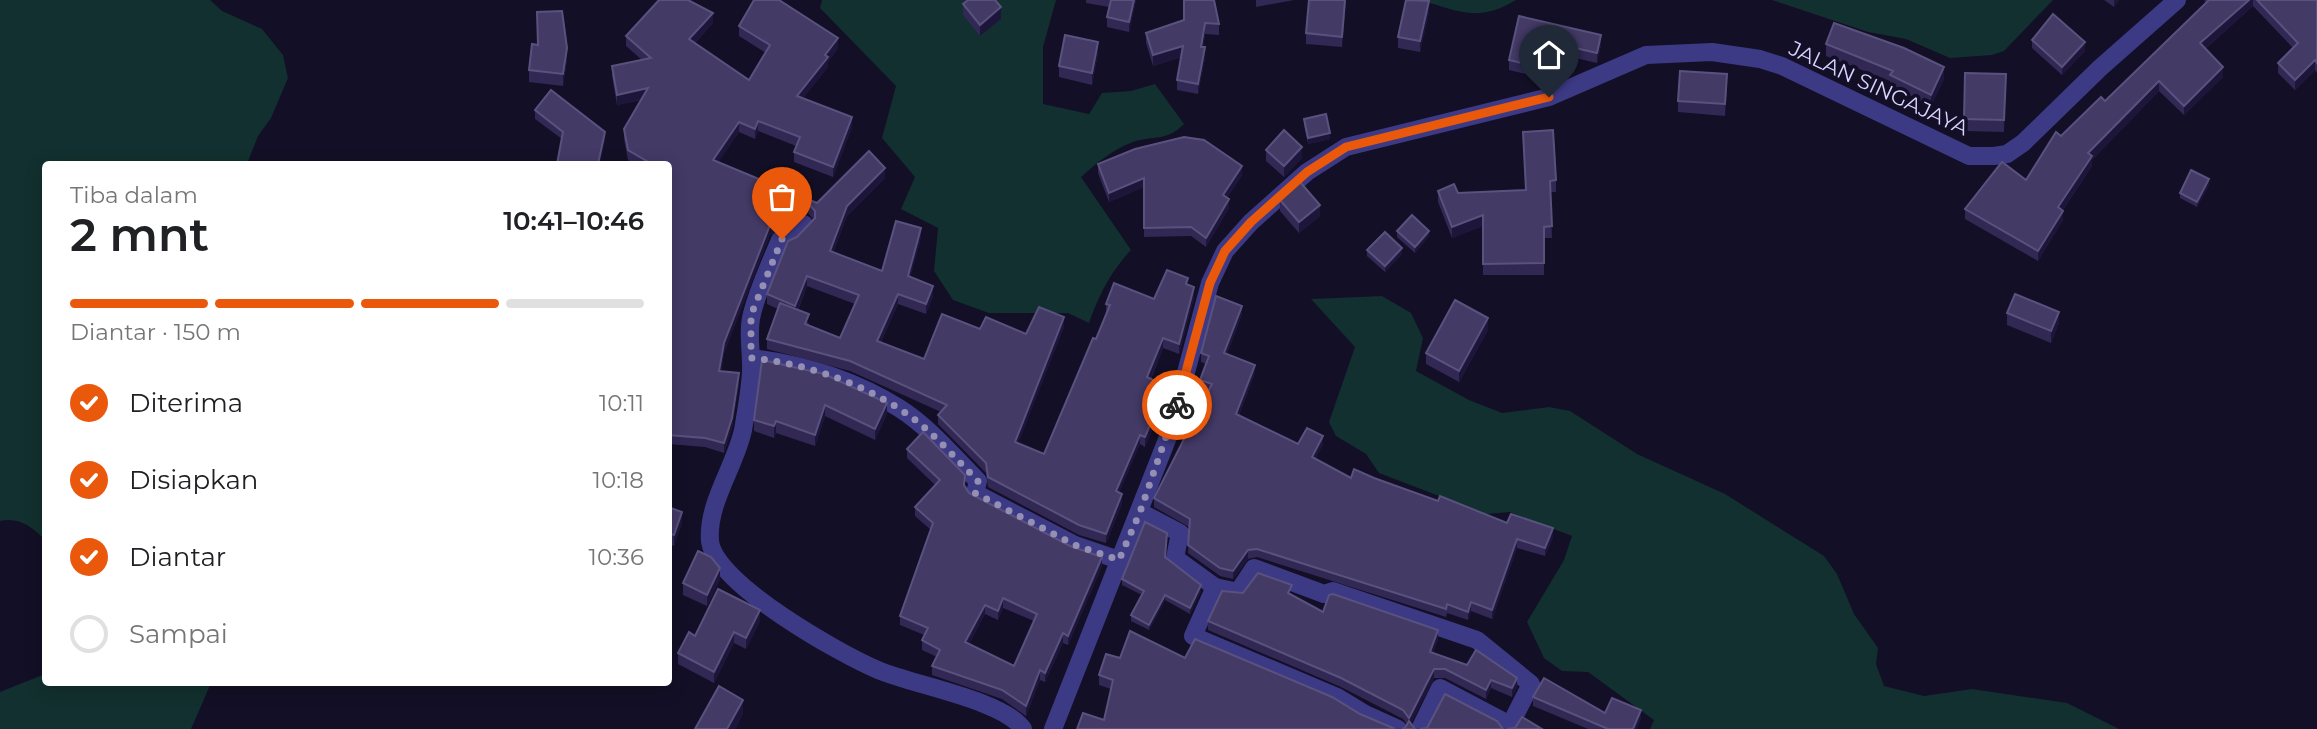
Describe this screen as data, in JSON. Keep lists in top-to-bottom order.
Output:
{
  "streets": {
    "street": ["JALAN SINGAJAYA"]
  },
  "page": {
    "heading": ["2 mnt", "Tiba dalam", "10:41–10:46"],
    "bar": "Diantar · 150 m",
    "list": [
      ["Diterima", "10:11"],
      ["Disiapkan", "10:18"],
      ["Diantar", "10:36"],
      "Sampai"
    ]
  }
}
